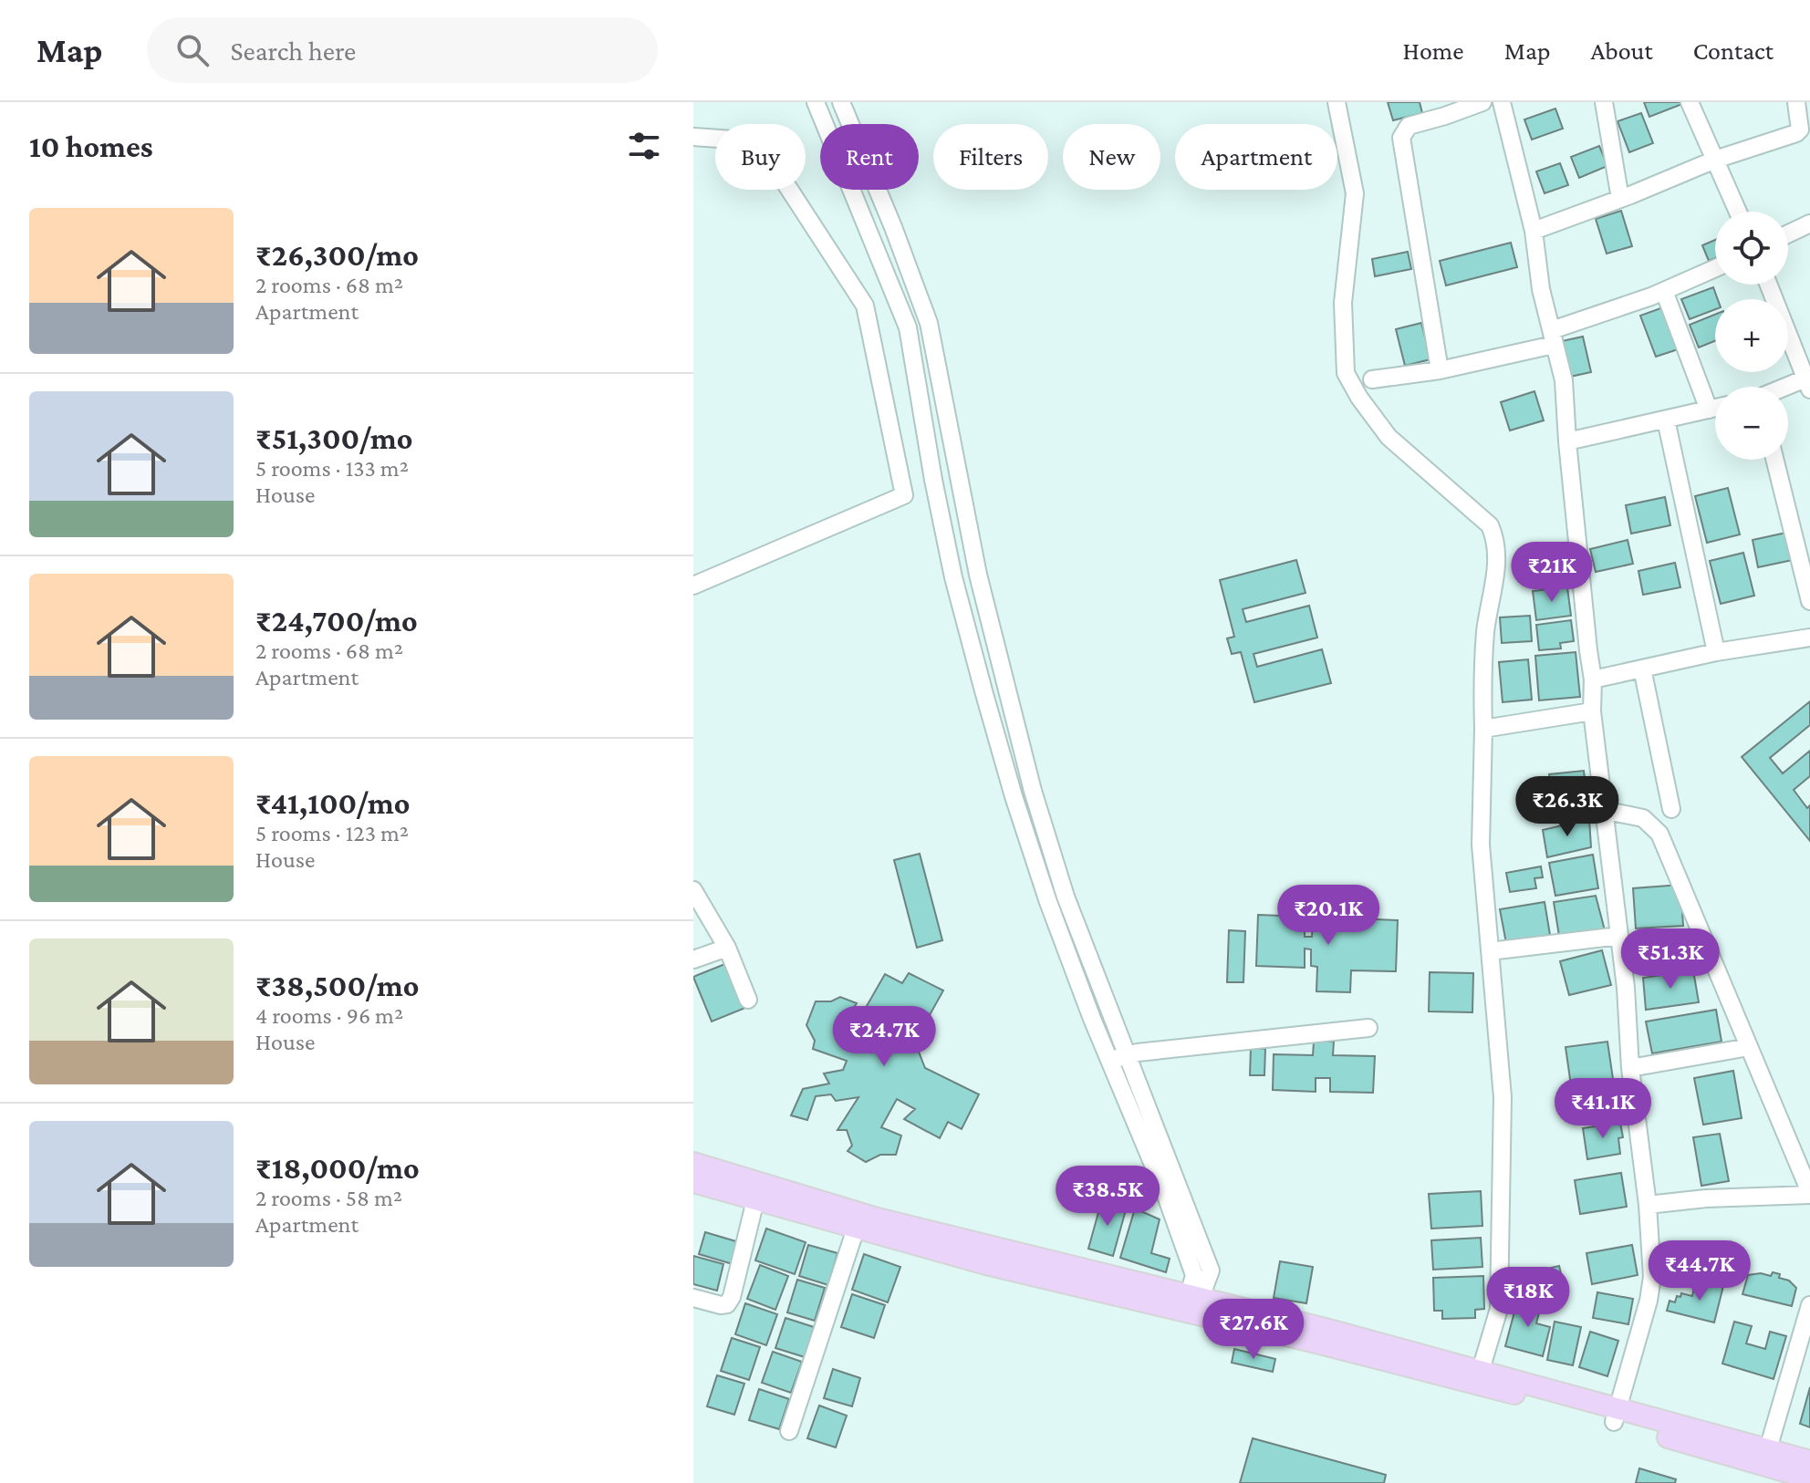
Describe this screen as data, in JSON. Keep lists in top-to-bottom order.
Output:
{
  "page": {
    "header": "Map",
    "search": "Search here",
    "nav": [
      "Home",
      "Map",
      "About",
      "Contact"
    ],
    "heading": "10 homes",
    "chip": [
      "Buy",
      "Rent",
      "Filters",
      "New",
      "Apartment"
    ],
    "list": [
      {
        "name": "₹26,300/mo",
        "note": "2 rooms · 68 m² · Apartment"
      },
      {
        "name": "₹51,300/mo",
        "note": "5 rooms · 133 m² · House"
      },
      {
        "name": "₹24,700/mo",
        "note": "2 rooms · 68 m² · Apartment"
      },
      {
        "name": "₹41,100/mo",
        "note": "5 rooms · 123 m² · House"
      },
      {
        "name": "₹38,500/mo",
        "note": "4 rooms · 96 m² · House"
      },
      {
        "name": "₹18,000/mo",
        "note": "2 rooms · 58 m² · Apartment"
      }
    ],
    "map_buttons": ["+", "−"],
    "price": [
      "₹21K",
      "₹26.3K",
      "₹20.1K",
      "₹51.3K",
      "₹24.7K",
      "₹41.1K",
      "₹38.5K",
      "₹44.7K",
      "₹18K",
      "₹27.6K"
    ]
  }
}
